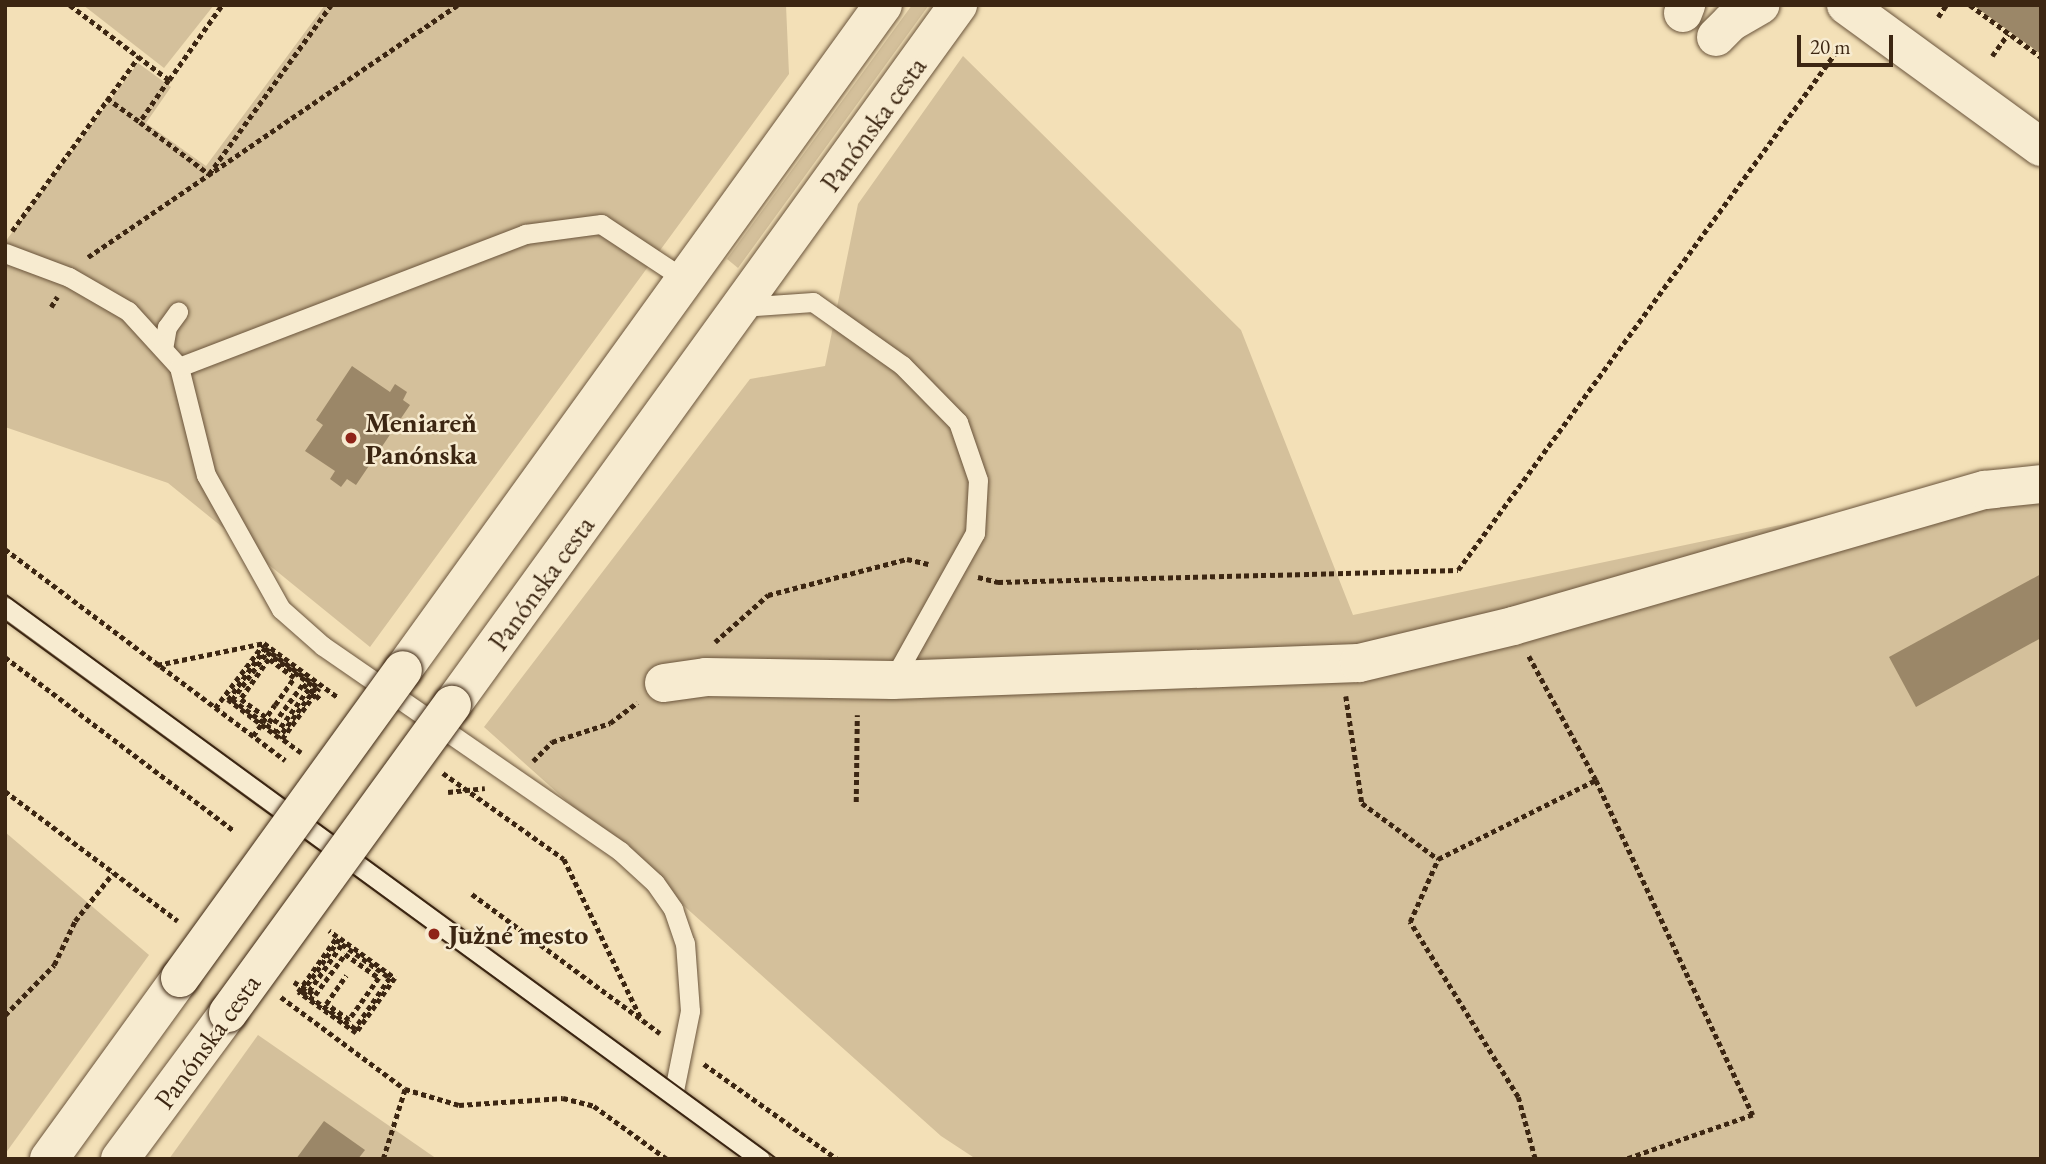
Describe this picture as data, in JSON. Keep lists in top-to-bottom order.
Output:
{
  "streets": {
    "main road": ["Panónska cesta"]
  },
  "places": ["Meniareň Panónska", "Južné mesto"],
  "scale_bar": "20 m"
}
